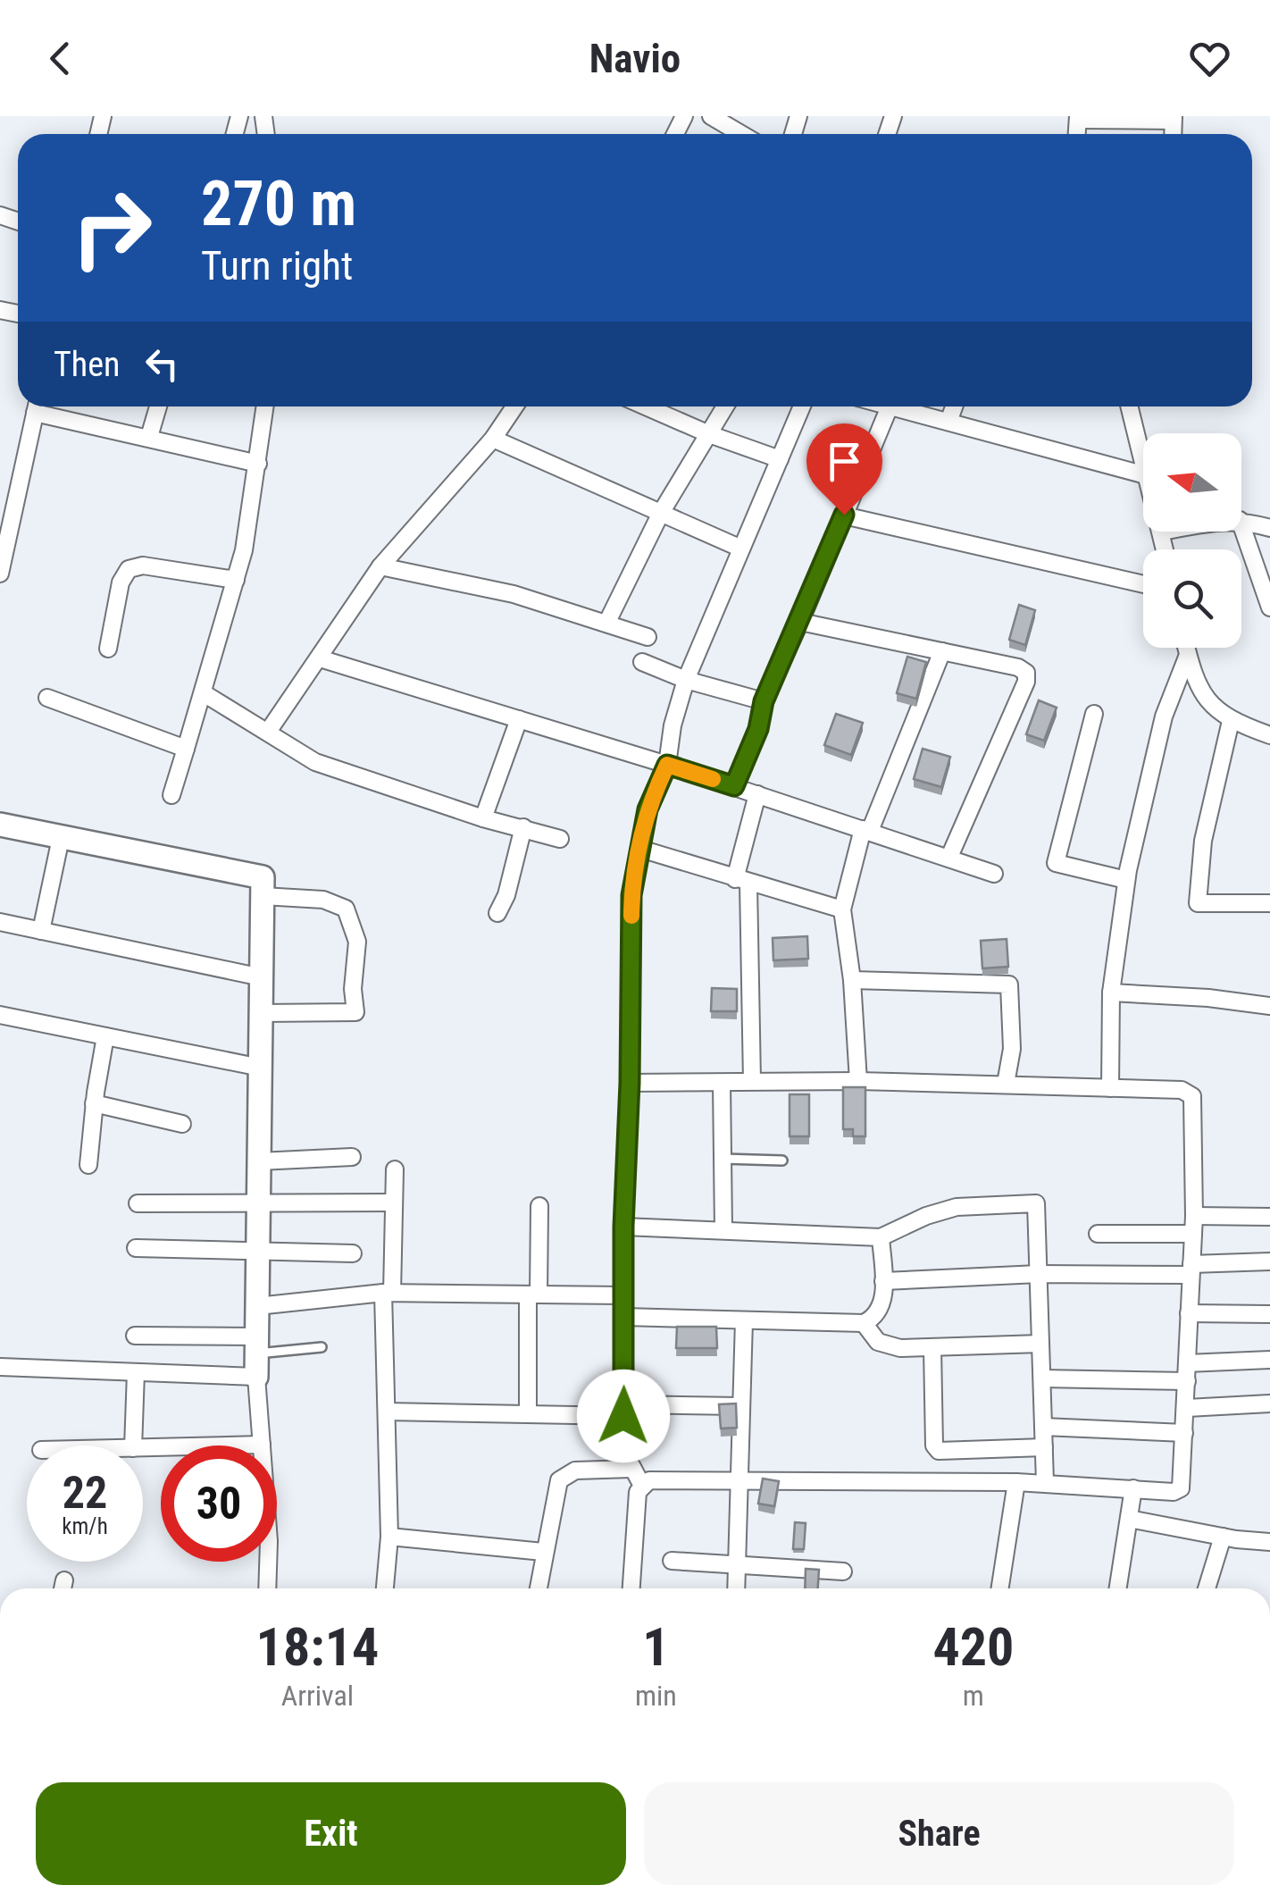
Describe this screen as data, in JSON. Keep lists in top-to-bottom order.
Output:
{
  "north": "left",
  "page": {
    "header": "Navio",
    "turn": ["270 m", "Turn right"],
    "then": "Then",
    "speed": "22 km/h",
    "limit": "30",
    "eta": [
      "18:14",
      "Arrival",
      "1",
      "min",
      "420",
      "m"
    ],
    "buttons": ["Exit", "Share"]
  }
}
